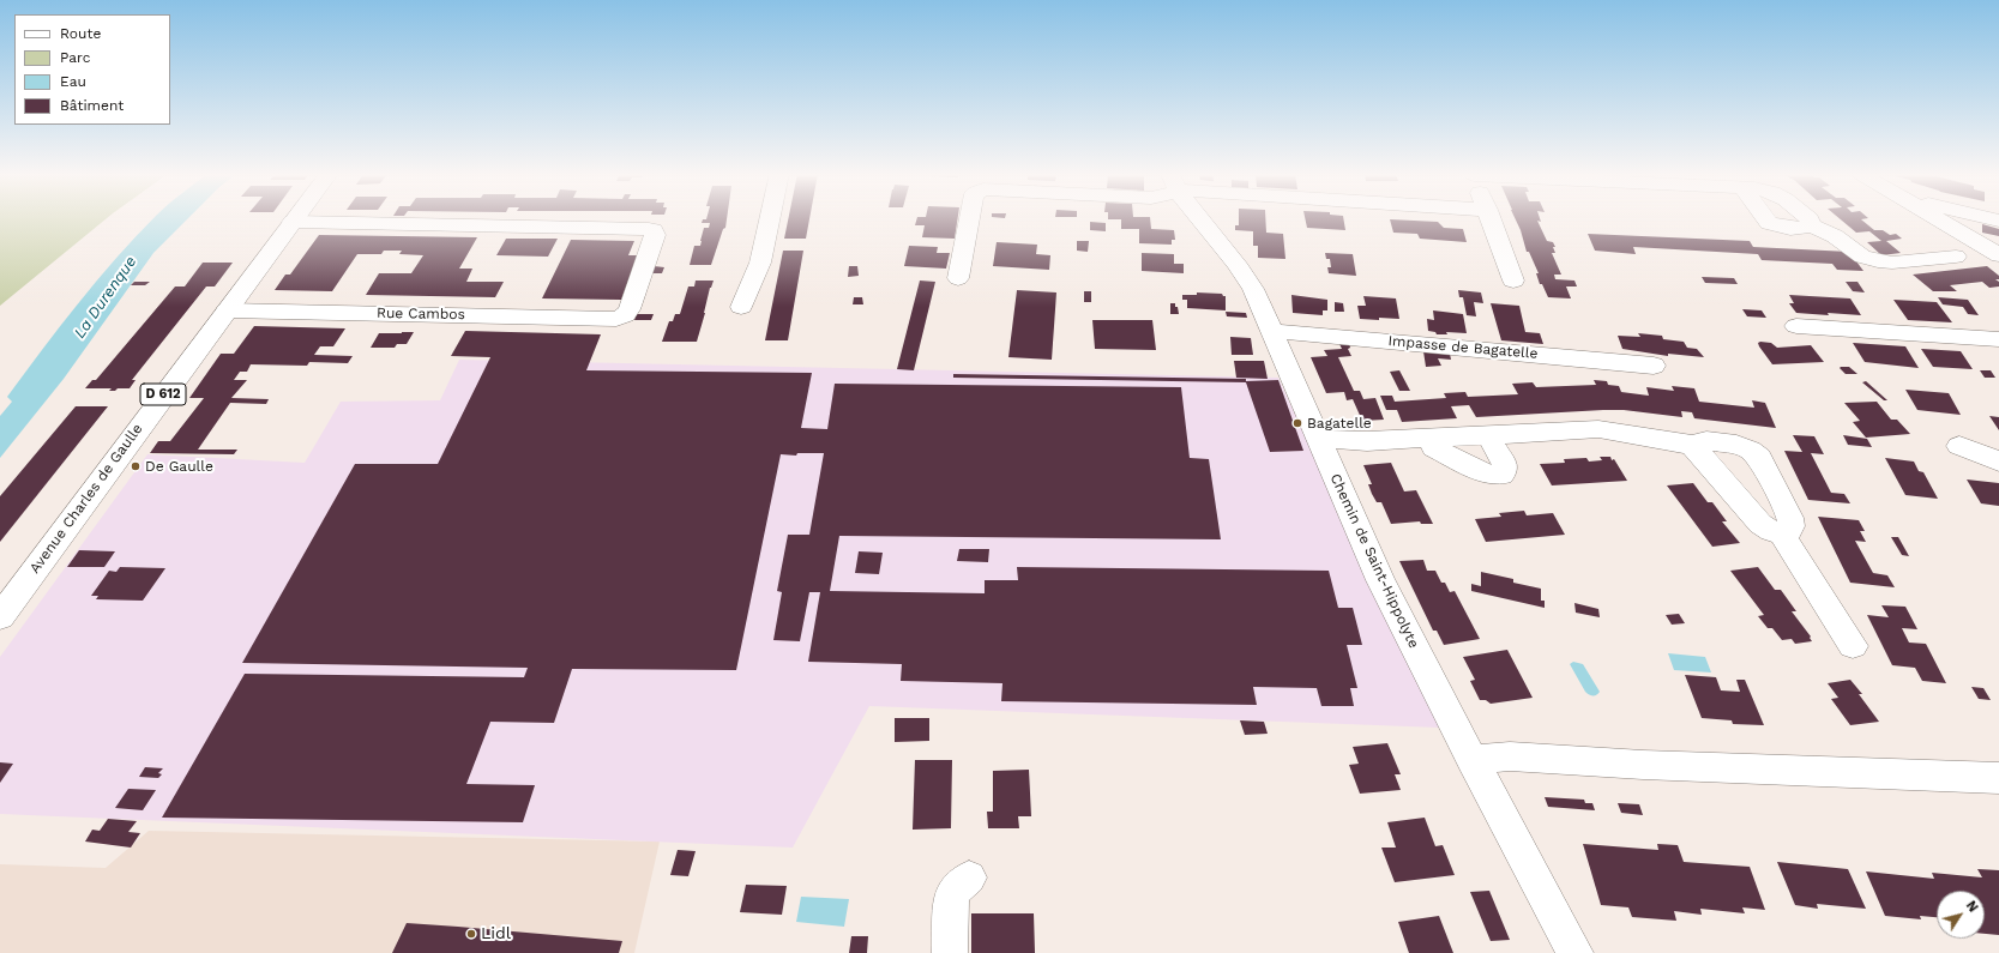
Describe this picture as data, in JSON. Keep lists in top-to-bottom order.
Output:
{
  "streets": {
    "street": [
      "Rue Cambos",
      "Impasse de Bagatelle",
      "D 612",
      "Avenue Charles de Gaulle",
      "Chemin de Saint-Hippolyte"
    ]
  },
  "crossings": [
    ["Rue Cambos", "Avenue Charles de Gaulle"],
    ["Impasse de Bagatelle", "Chemin de Saint-Hippolyte"]
  ],
  "water": ["La Durenque"],
  "places": ["Bagatelle", "De Gaulle", "Lidl"],
  "legend": [
    "Route",
    "Parc",
    "Eau",
    "Bâtiment"
  ],
  "north": "top right"
}
